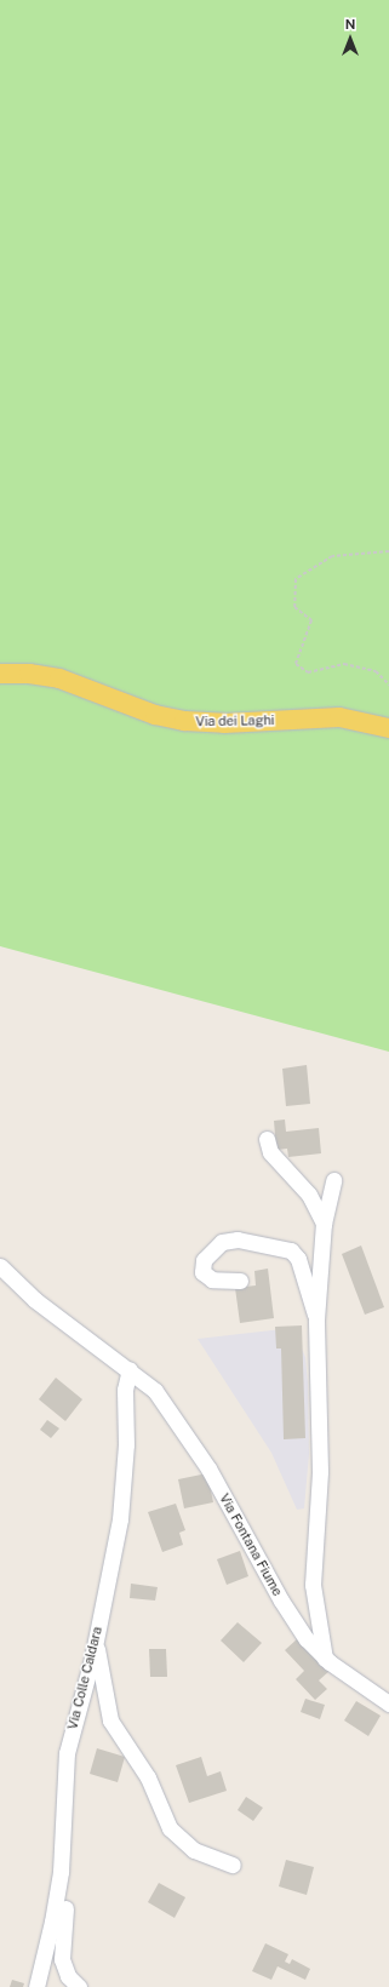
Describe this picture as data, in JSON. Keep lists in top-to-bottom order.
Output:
{
  "streets": {
    "main road": ["Via dei Laghi"],
    "street": ["Via Fontana Fiume", "Via Colle Caldara"]
  },
  "crossings": [
    ["Via Fontana Fiume", "Via Colle Caldara"]
  ],
  "north": "top"
}
